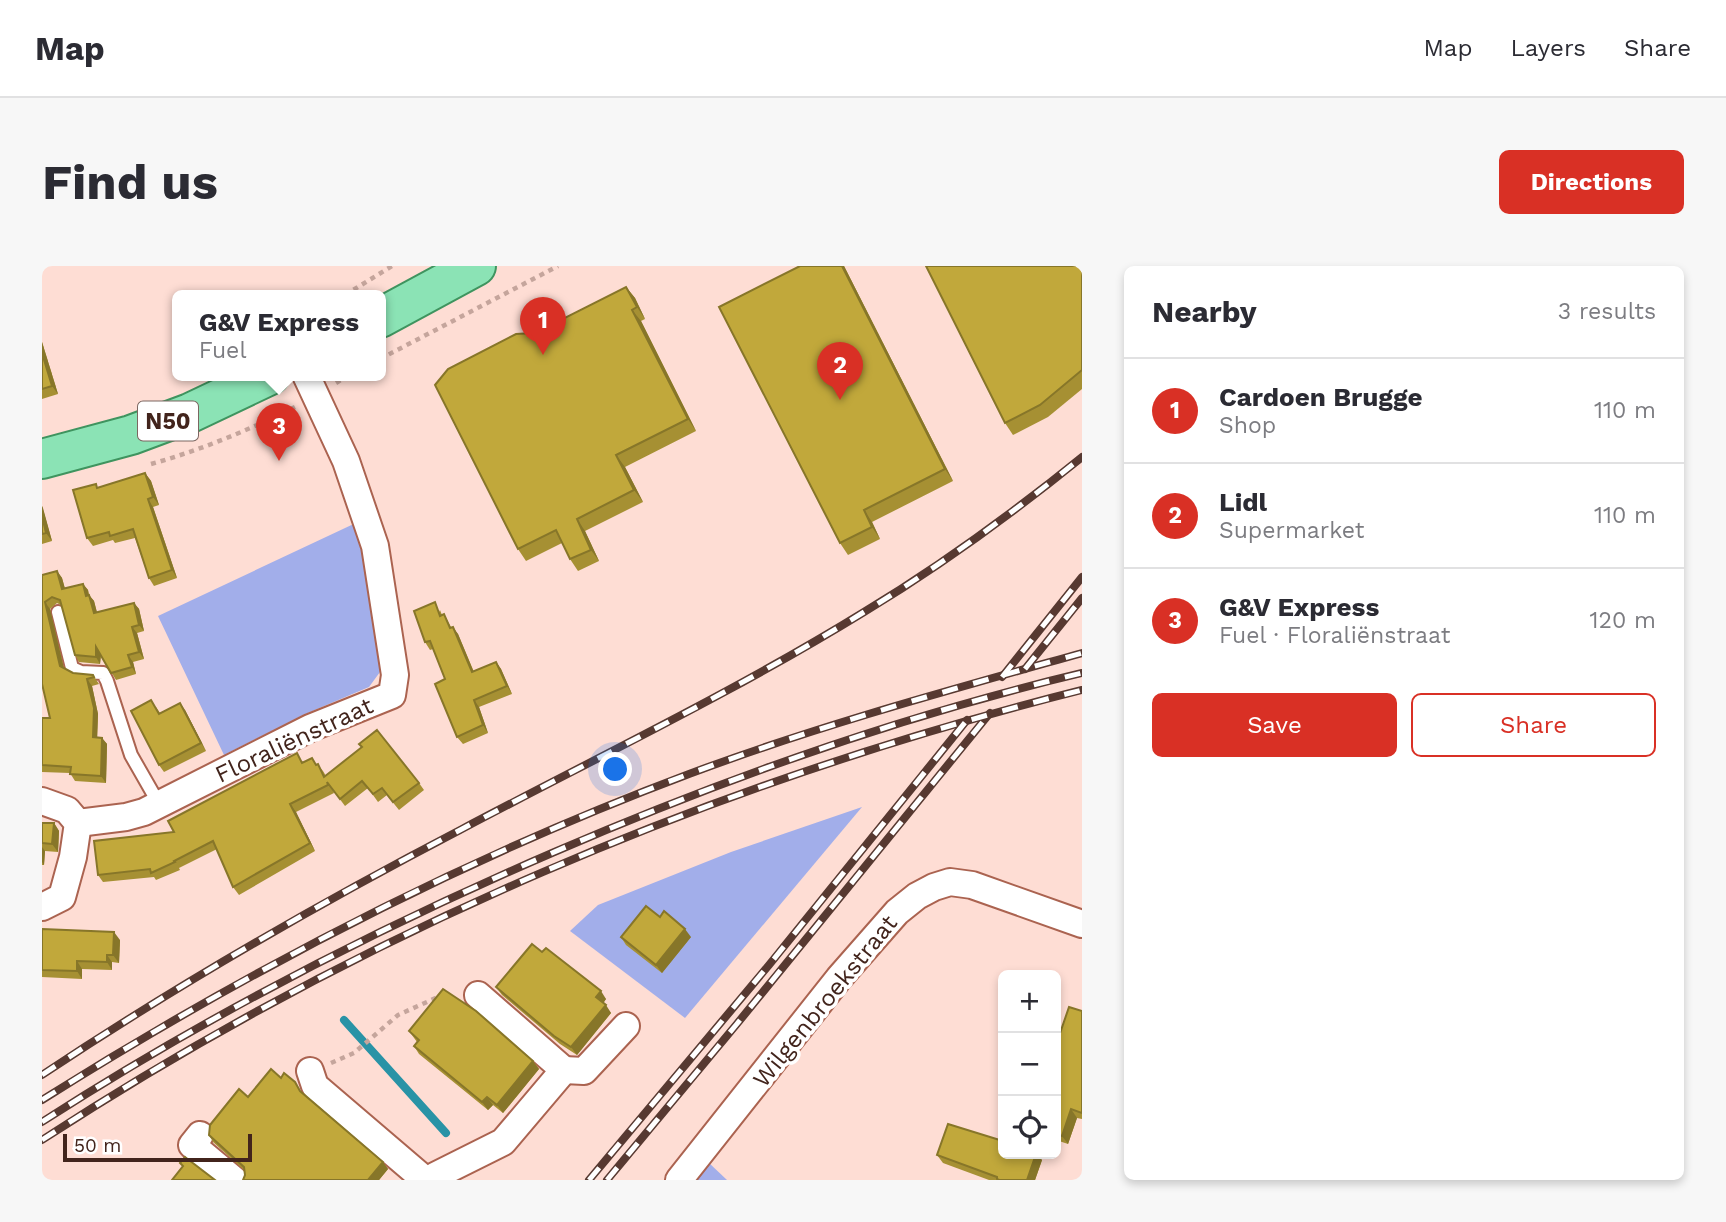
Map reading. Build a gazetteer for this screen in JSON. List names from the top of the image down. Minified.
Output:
{"streets":{"main road":["N50"],"street":["Floraliënstraat","Wilgenbroekstraat"]},"scale_bar":"50 m","page":{"header":"Map","nav":["Map","Layers","Share"],"buttons":["Directions",["Save","Share"]],"title":"Find us","heading":["Nearby","3 results"],"popup":["G&V Express","Fuel"],"pins":["1","2","3"],"list":[{"mark":"1","name":"Cardoen Brugge","note":"Shop","value":"110 m"},{"mark":"2","name":"Lidl","note":"Supermarket","value":"110 m"},{"mark":"3","name":"G&V Express","note":"Fuel · Floraliënstraat","value":"120 m"}],"map_buttons":["+","−"],"scale":"50 m"}}
